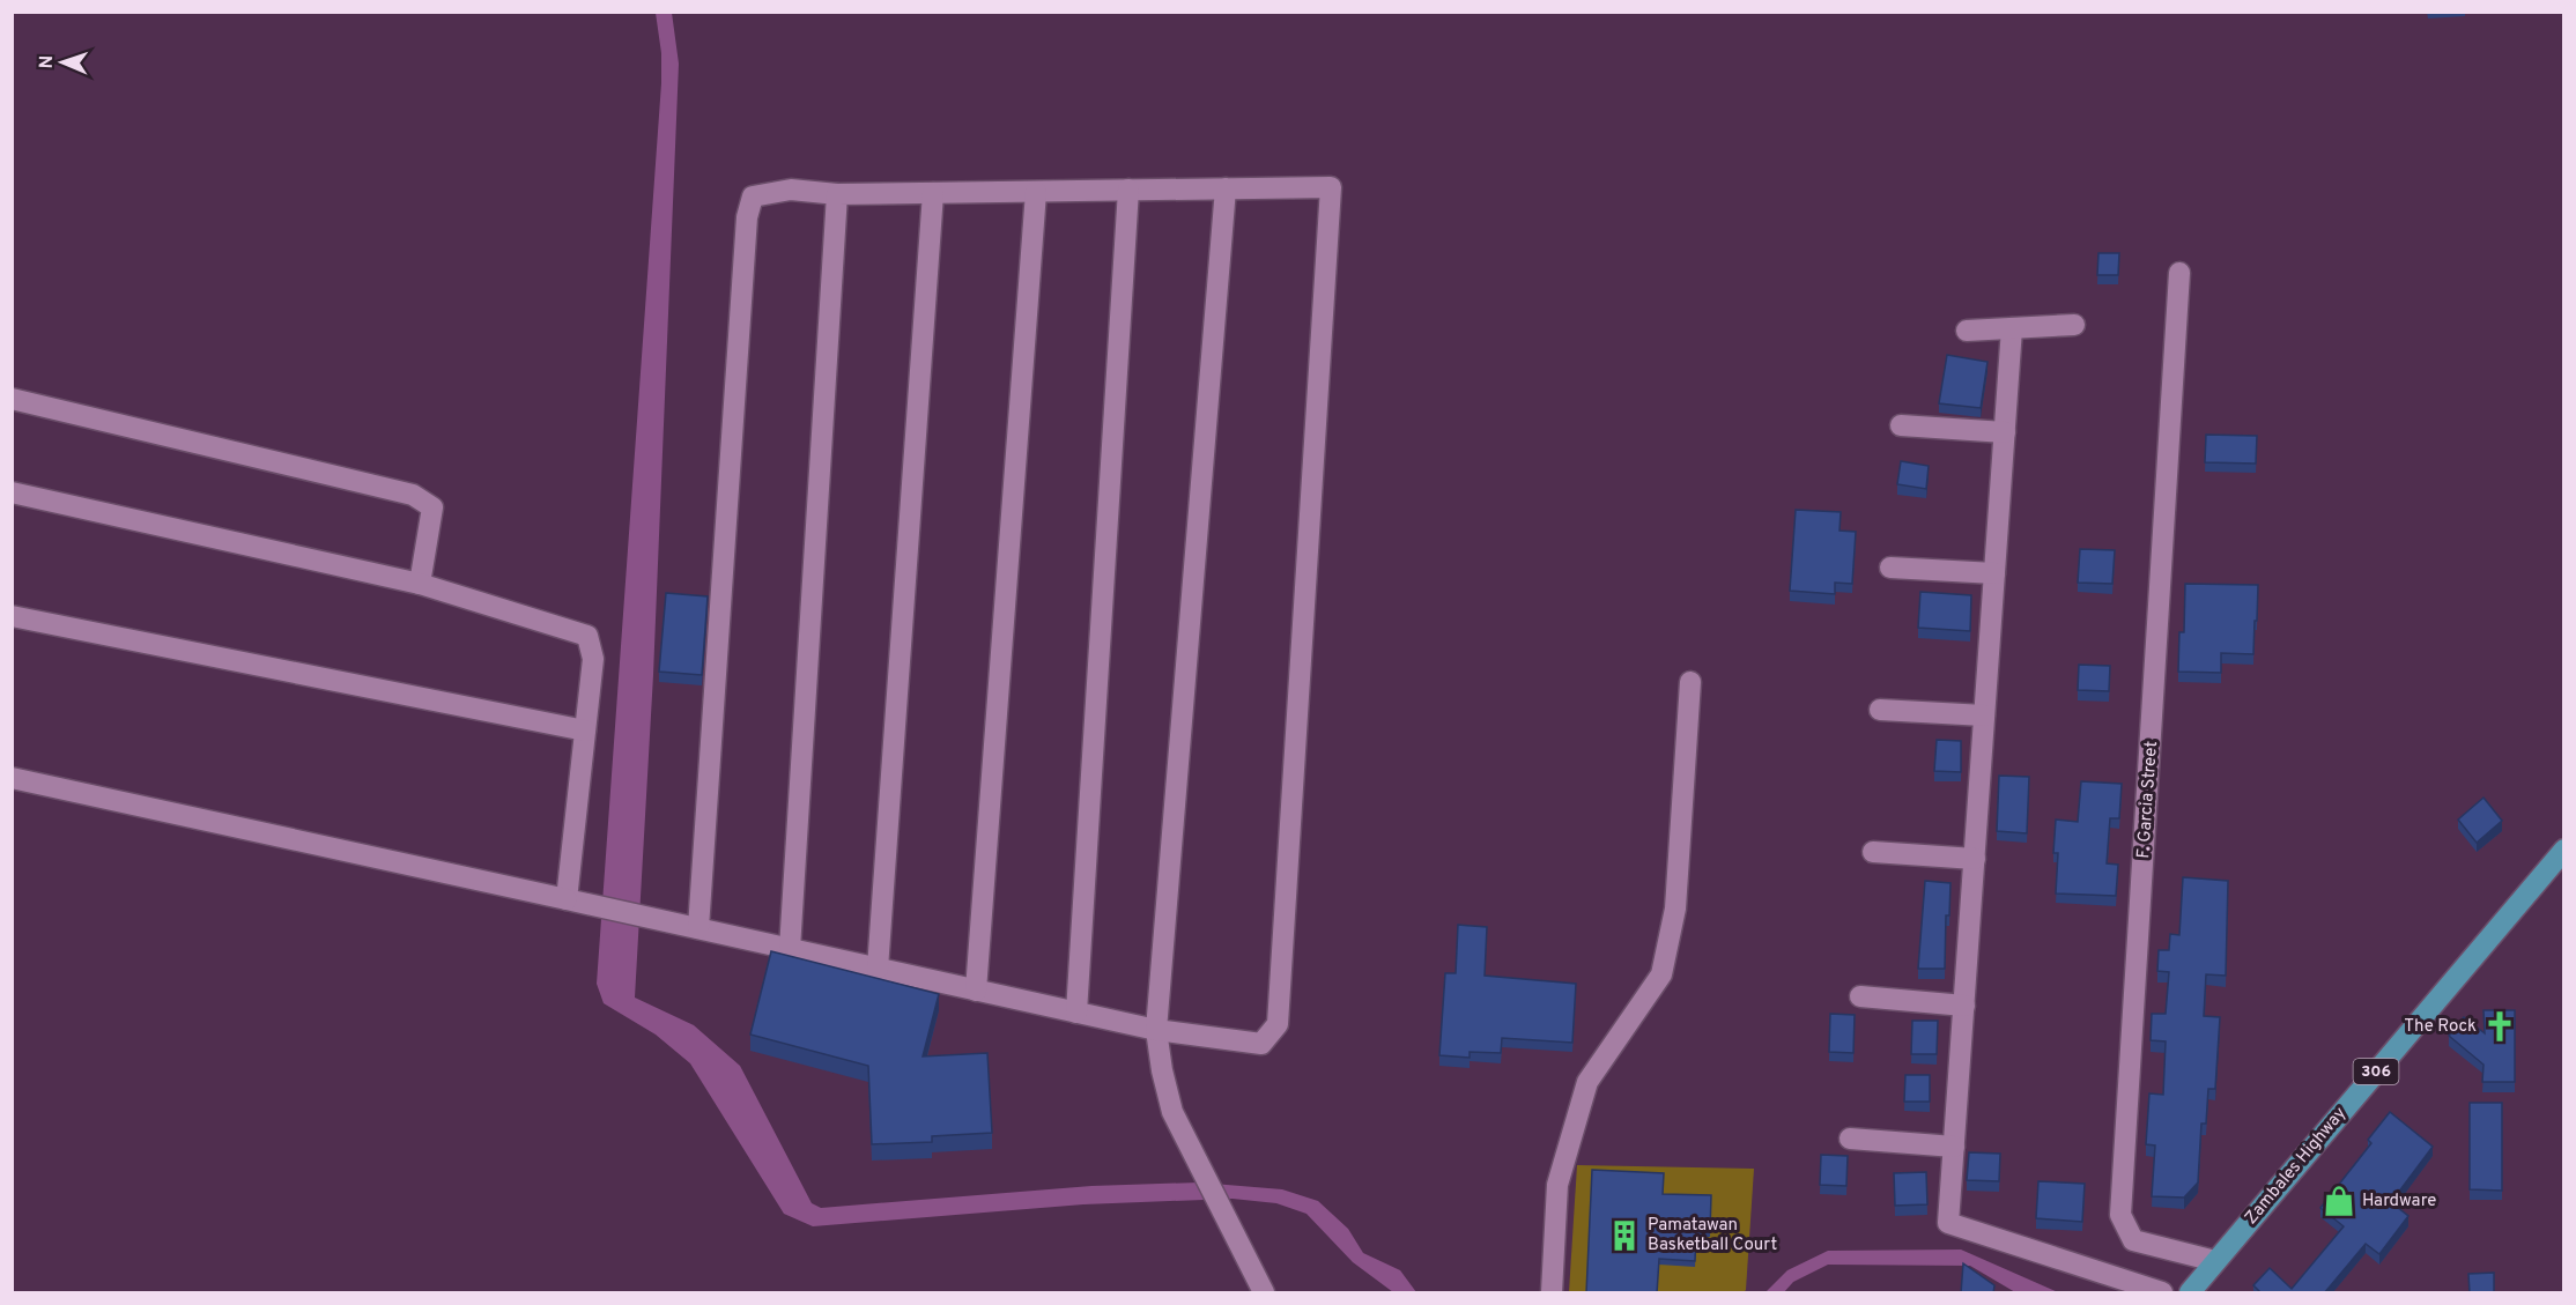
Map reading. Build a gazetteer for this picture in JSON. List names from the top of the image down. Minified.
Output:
{"streets":{"main road":["306","Zambales Highway"],"street":["F. Garcia Street"]},"crossings":[["F. Garcia Street","Zambales Highway"]],"places":{"church":["The Rock"],"shop":["Hardware"],"building":["Pamatawan Basketball Court"]},"north":"left"}
